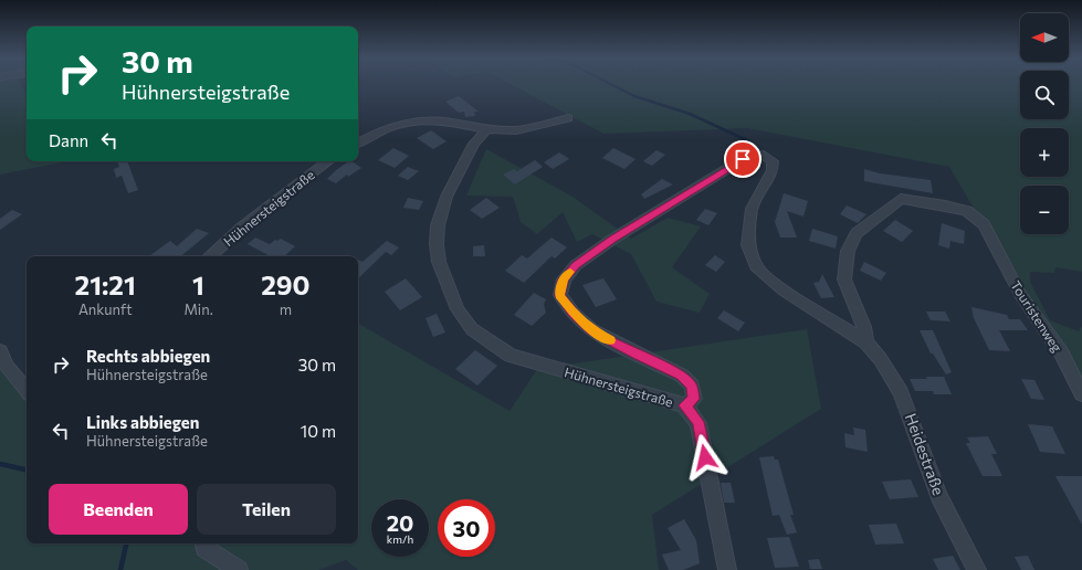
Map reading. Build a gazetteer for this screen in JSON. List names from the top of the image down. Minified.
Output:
{"streets":{"street":["Hühnersteigstraße","Touristenweg","Heidestraße"]},"crossings":[["Hühnersteigstraße","Touristenweg"],["Hühnersteigstraße","Heidestraße"],["Touristenweg","Heidestraße"]],"north":"left","page":{"map_buttons":["+","−"],"turn":["30 m","Hühnersteigstraße"],"then":"Dann","eta":["21:21","Ankunft","1","Min.","290","m"],"list":[{"name":"Rechts abbiegen","note":"Hühnersteigstraße","value":"30 m"},{"name":"Links abbiegen","note":"Hühnersteigstraße","value":"10 m"}],"buttons":["Beenden","Teilen"],"speed":"20 km/h","limit":"30"}}
